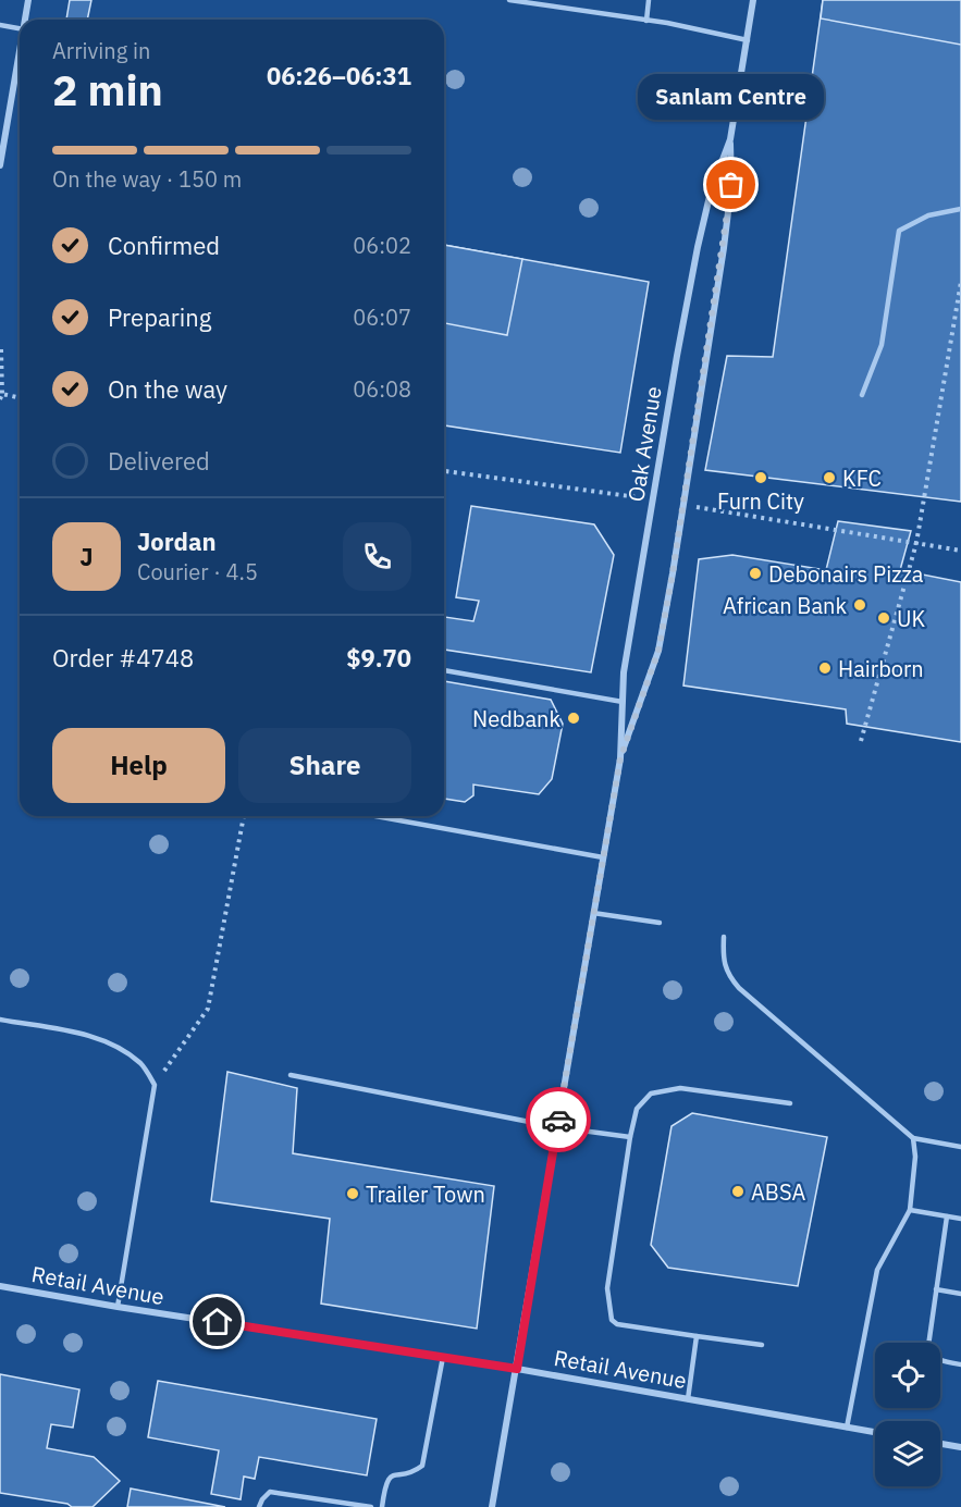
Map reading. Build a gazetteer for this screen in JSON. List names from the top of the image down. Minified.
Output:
{"streets":{"street":["Oak Avenue","Retail Avenue"]},"crossings":[["Oak Avenue","Retail Avenue"]],"places":["Sanlam Centre","Furn City","KFC","Debonairs Pizza","African Bank","UK","Hairborn","Nedbank","ABSA","Trailer Town"],"page":{"heading":["2 min","Arriving in","06:26–06:31"],"panel":["Jordan","Courier · 4.5","Order #4748","$9.70"],"bubble":"Sanlam Centre","bar":"On the way · 150 m","list":[["Confirmed","06:02"],["Preparing","06:07"],["On the way","06:08"],"Delivered"],"round":"J","buttons":["Help","Share"]}}
